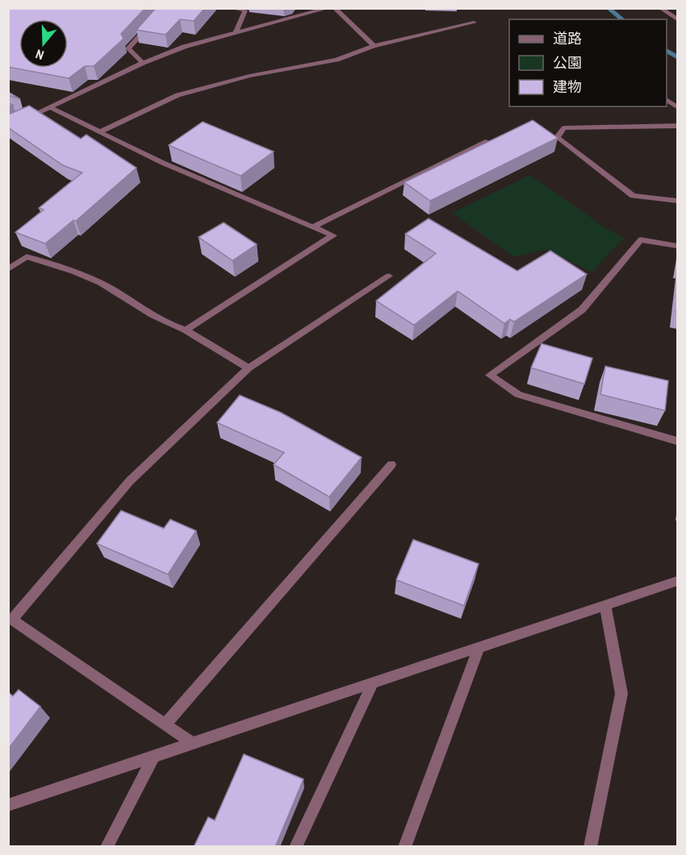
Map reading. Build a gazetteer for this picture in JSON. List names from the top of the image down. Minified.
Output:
{"legend":["道路","公園","建物"],"north":"bottom"}
